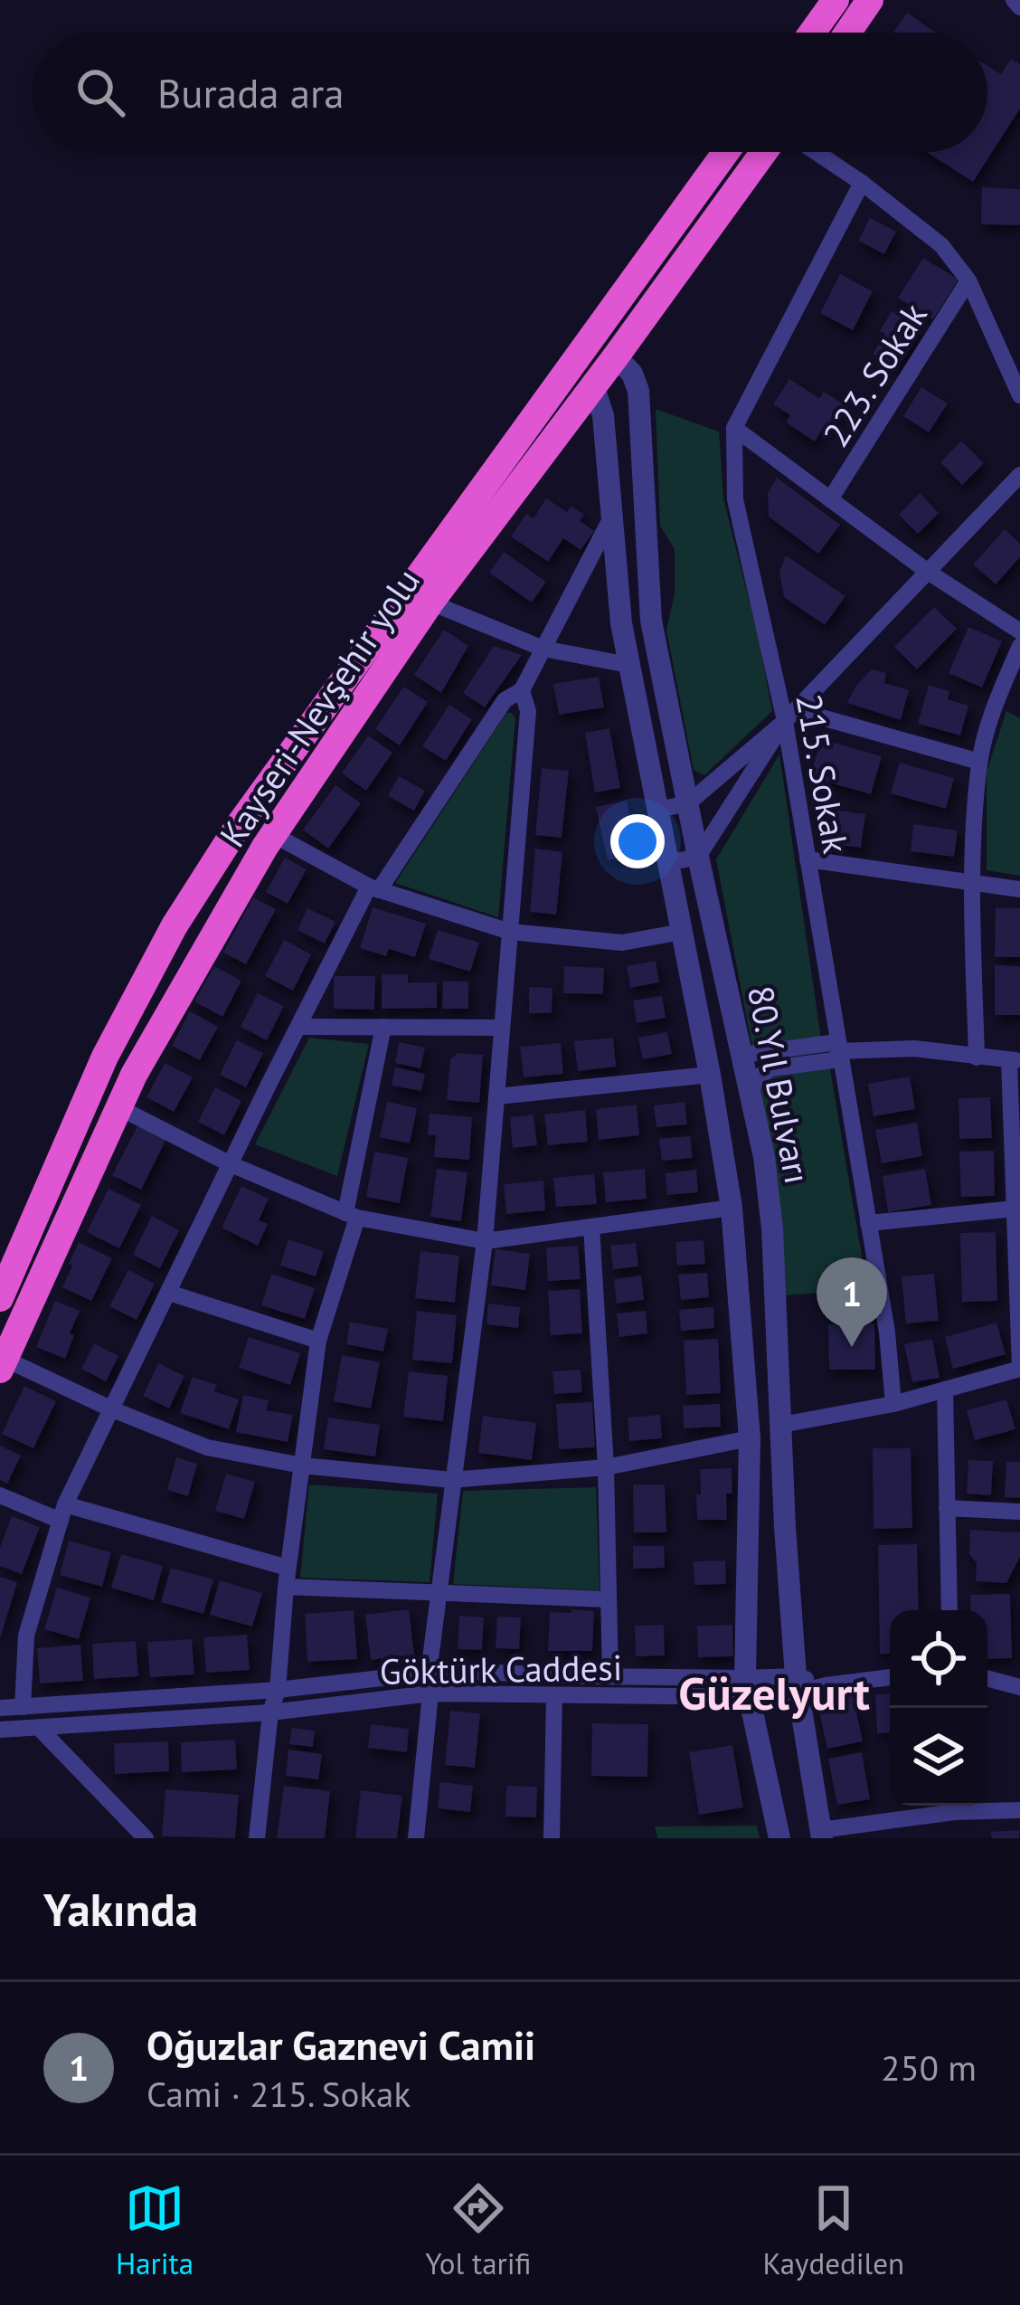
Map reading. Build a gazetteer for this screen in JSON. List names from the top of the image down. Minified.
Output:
{"streets":{"highway":["Kayseri-Nevşehir yolu"],"street":["223. Sokak","215. Sokak","80.Yıl Bulvarı","Göktürk Caddesi"]},"crossings":[["Kayseri-Nevşehir yolu","80.Yıl Bulvarı"],["80.Yıl Bulvarı","Göktürk Caddesi"]],"districts":["Güzelyurt"],"page":{"search":"Burada ara","pins":"1","heading":"Yakında","list":[{"mark":"1","name":"Oğuzlar Gaznevi Camii","note":"Cami · 215. Sokak","value":"250 m"}],"nav":["Harita","Yol tarifi","Kaydedilen"]}}
